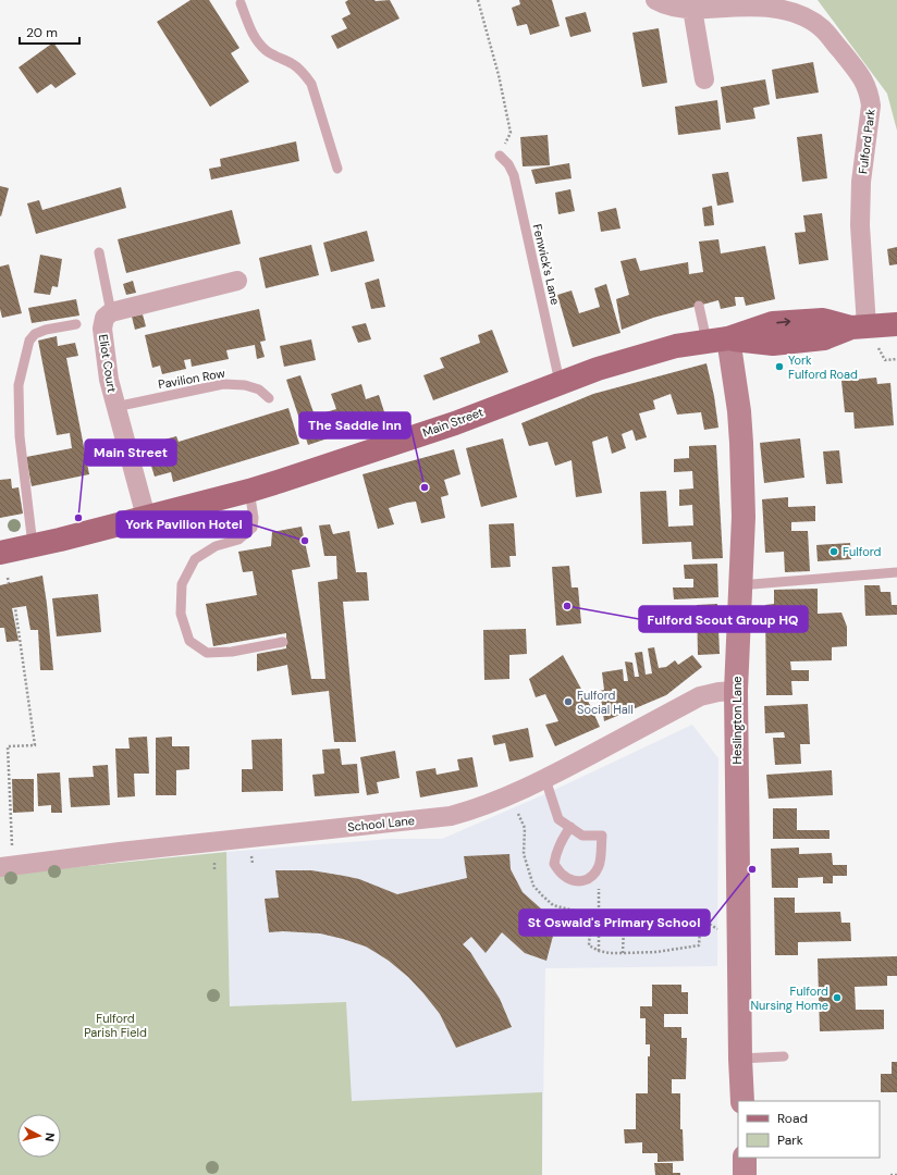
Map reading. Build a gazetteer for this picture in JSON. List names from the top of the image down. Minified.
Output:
{"streets":{"main road":["Main Street"],"street":["Fulford Park","Eliot Court","Heslington Lane","School Lane"],"lane":["Fenwick's Lane","Pavilion Row"]},"crossings":[["Fulford Park","Main Street"],["Fenwick's Lane","Main Street"],["Eliot Court","Pavilion Row"],["Eliot Court","Main Street"],["Main Street","Heslington Lane"],["Heslington Lane","School Lane"]],"parks":["Fulford Parish Field"],"places":["York Fulford Road","The Saddle Inn","Main Street","York Pavilion Hotel","Fulford","Fulford Scout Group HQ","Fulford Social Hall","St Oswald's Primary School","Fulford Nursing Home"],"legend":["Road","Park"],"scale_bar":"20 m","north":"right"}
